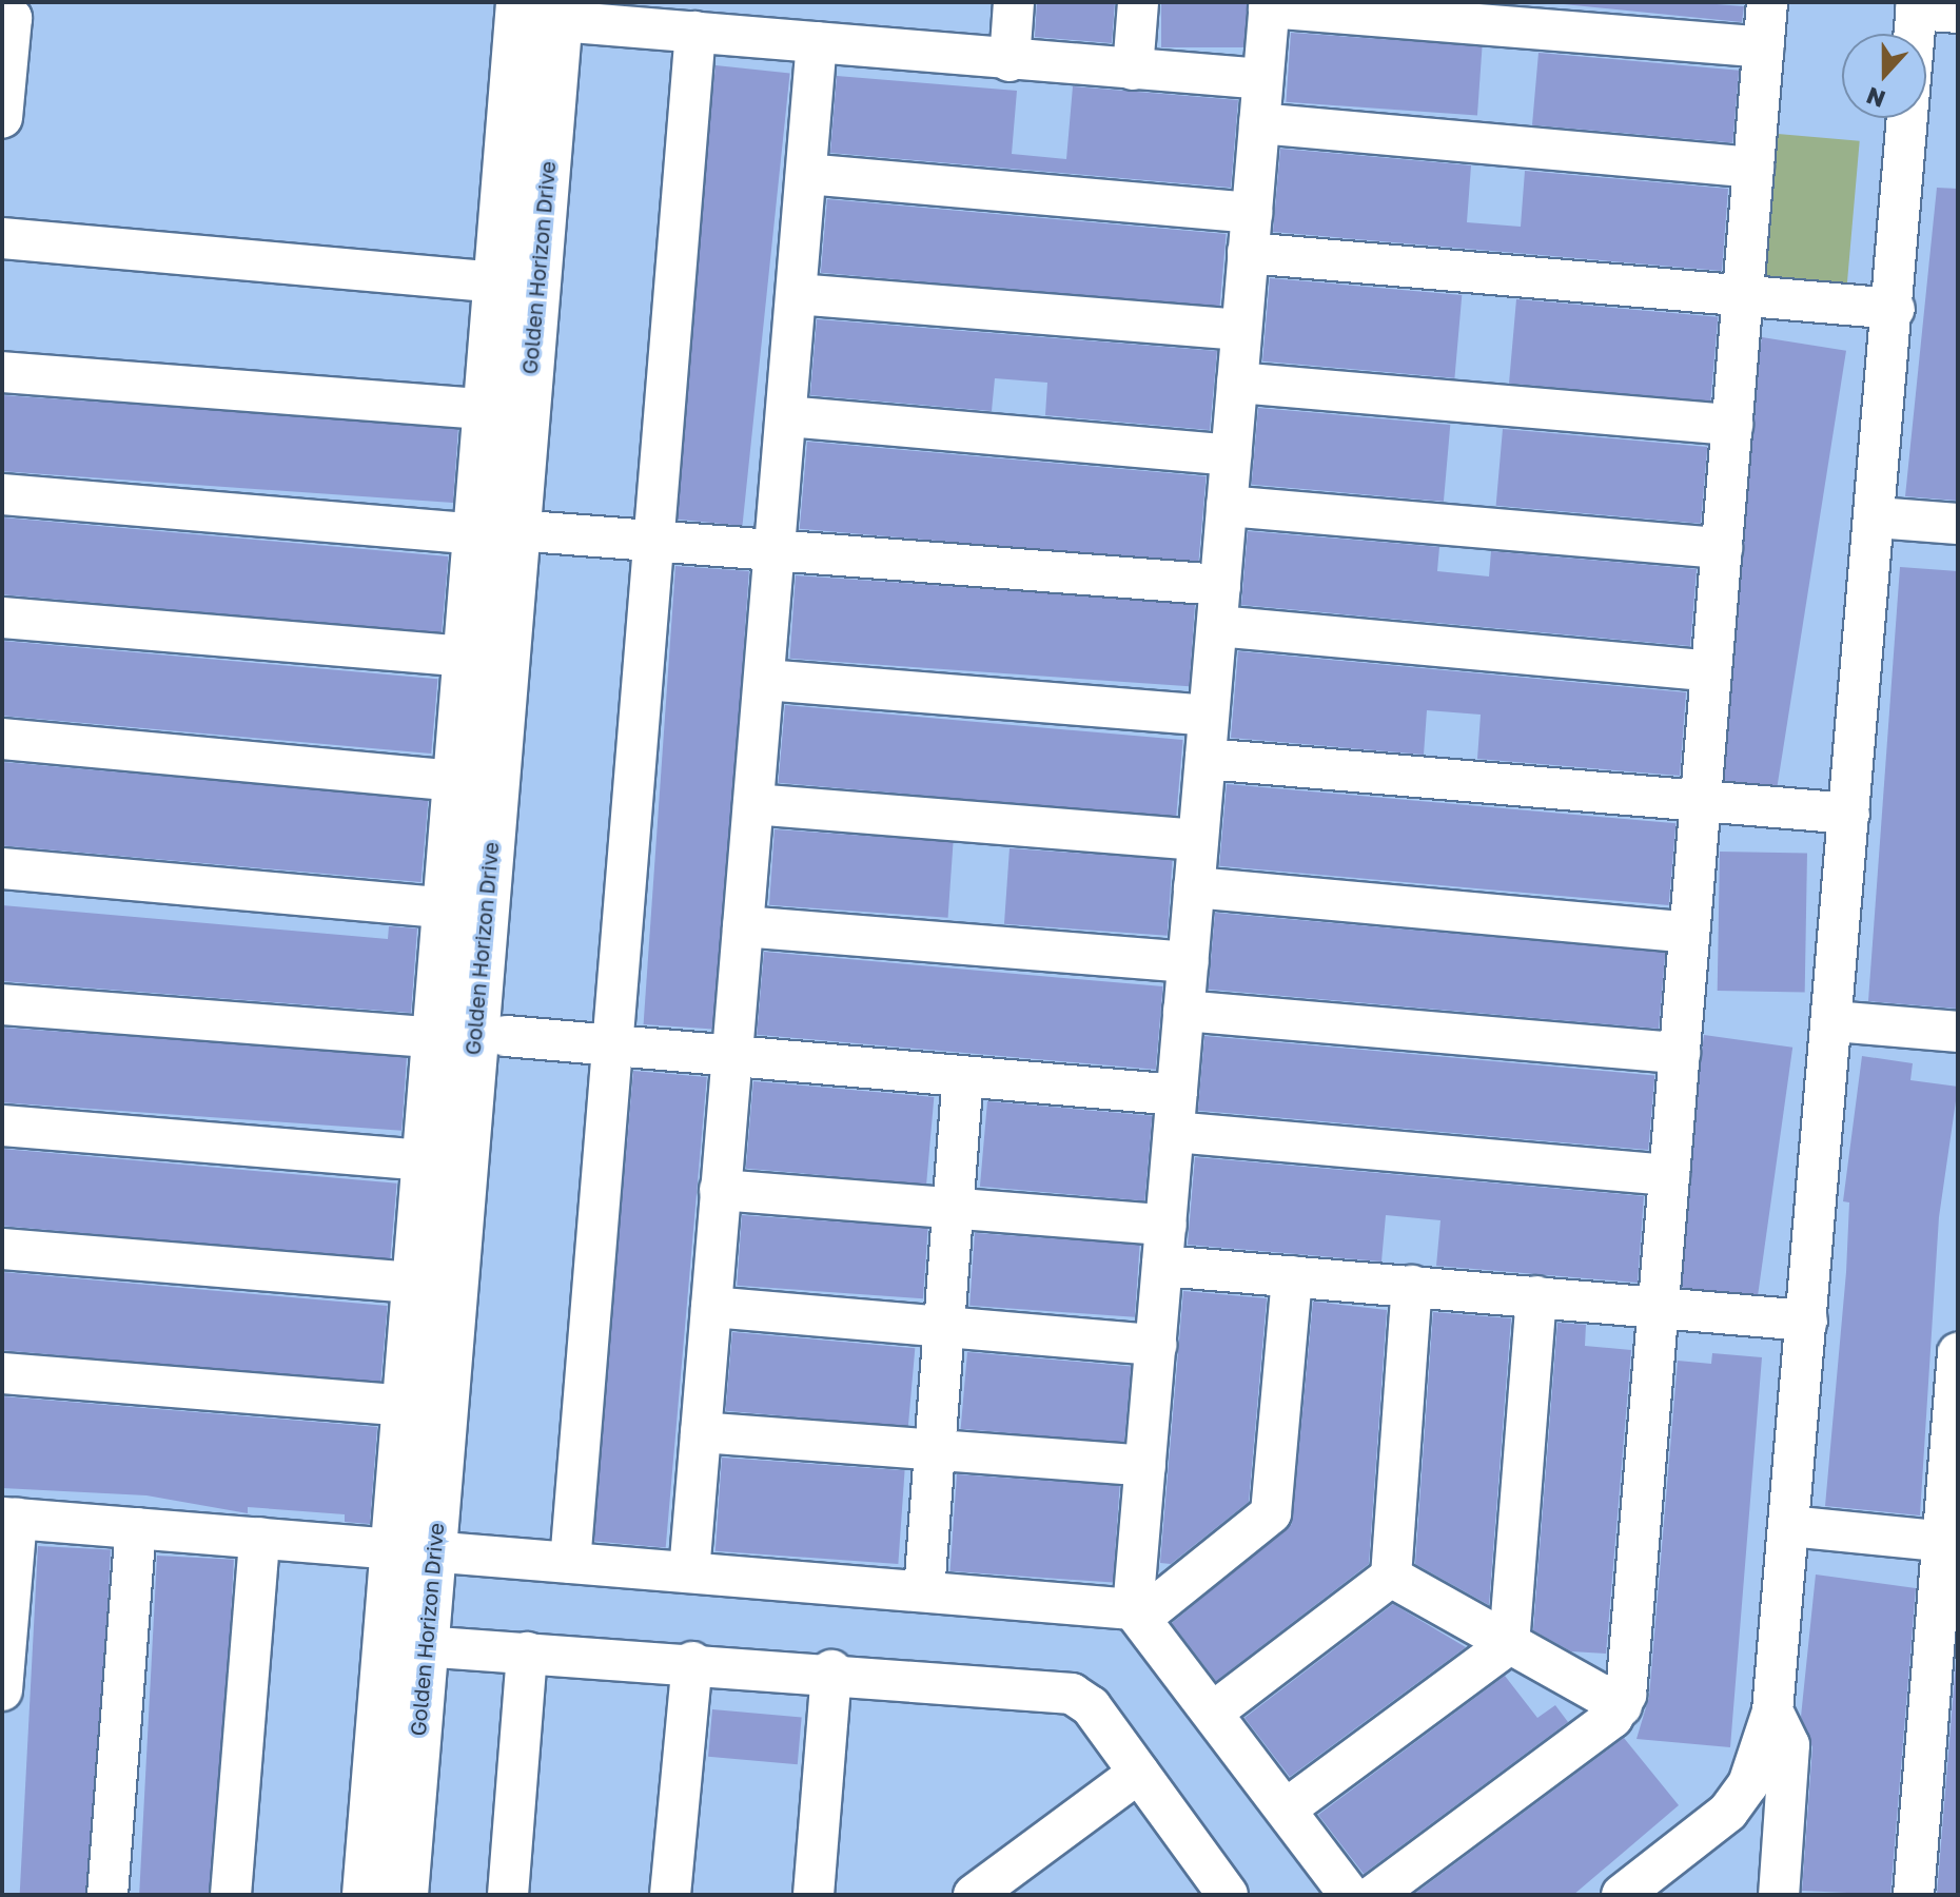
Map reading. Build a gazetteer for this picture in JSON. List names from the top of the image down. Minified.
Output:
{"streets":{"street":["Golden Horizon Drive"]},"north":"bottom"}
